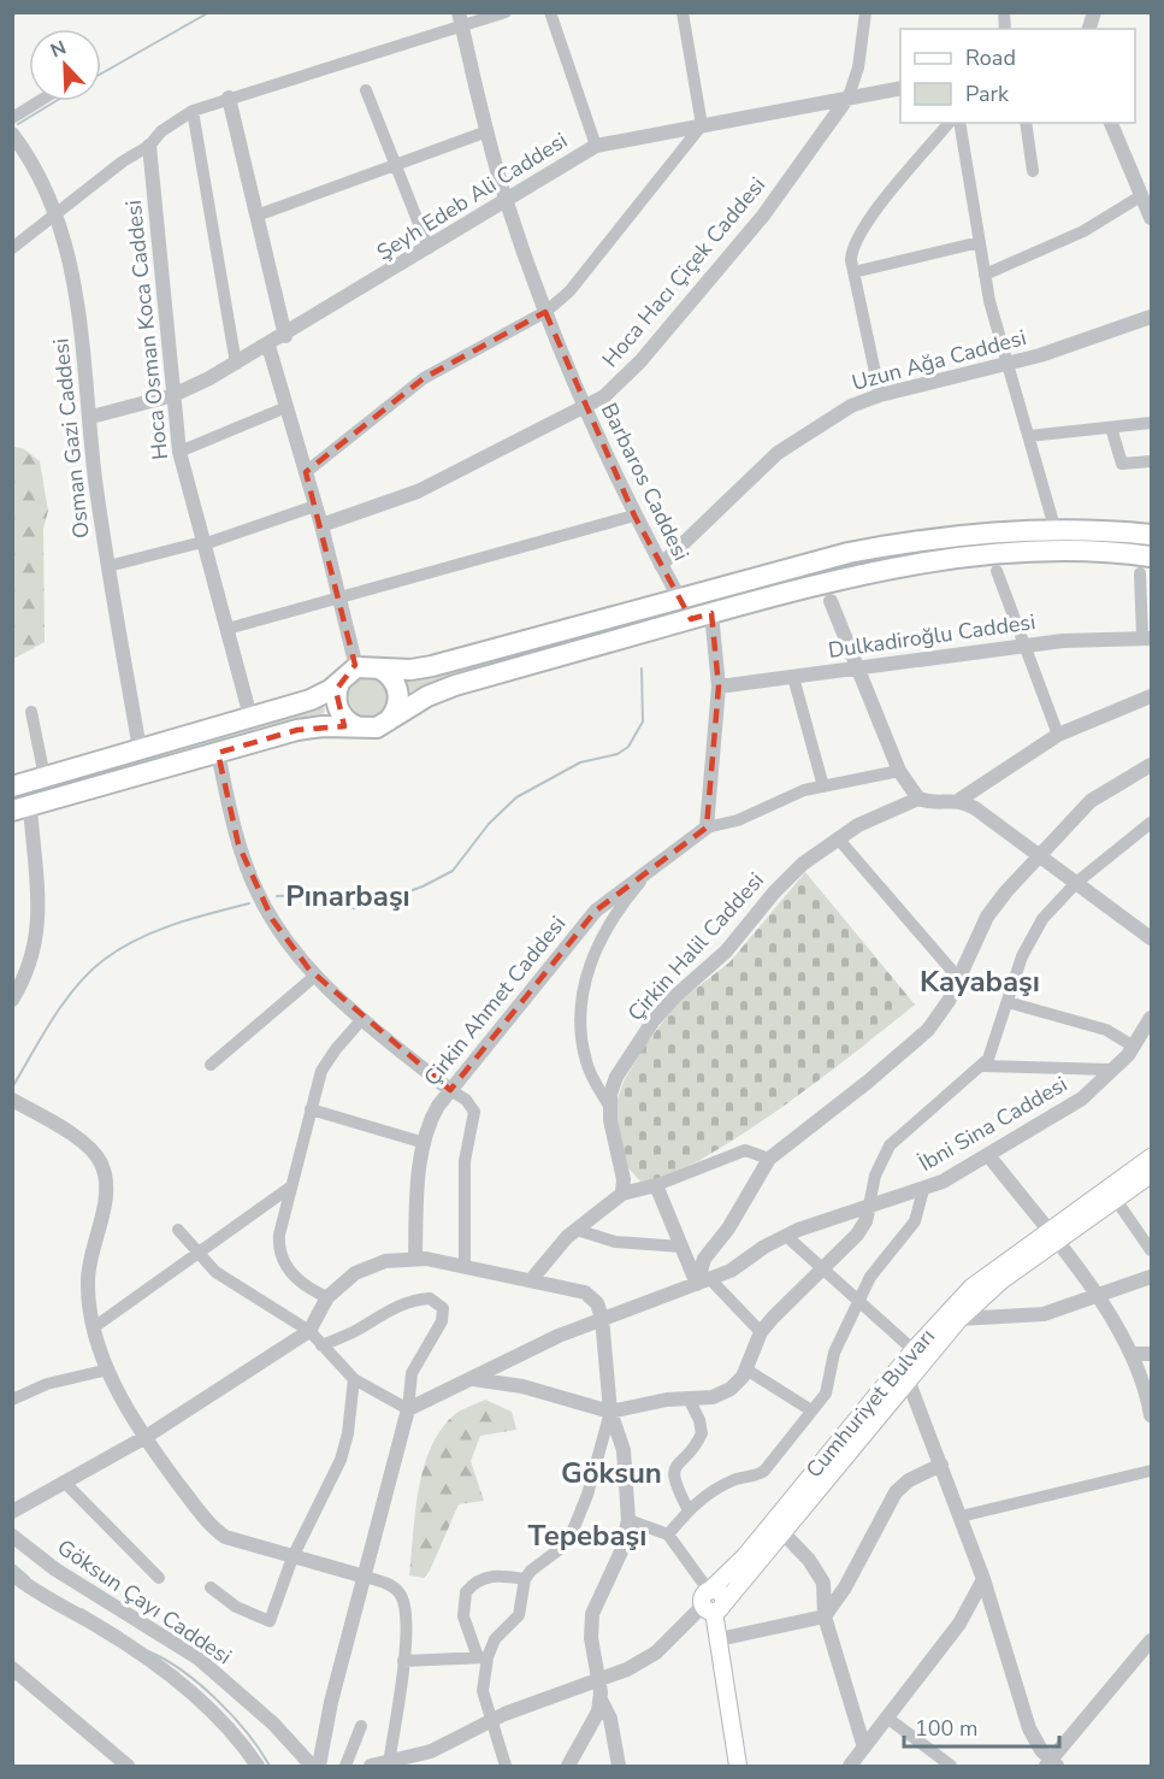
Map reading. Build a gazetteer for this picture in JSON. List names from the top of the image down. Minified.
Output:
{"streets":{"main road":["Cumhuriyet Bulvarı"],"street":["Şeyh Edeb Ali Caddesi","Hoca Hacı Çiçek Caddesi","Hoca Osman Koca Caddesi","Uzun Ağa Caddesi","Osman Gazi Caddesi","Barbaros Caddesi","Dulkadiroğlu Caddesi","Çirkin Halil Caddesi","Çirkin Ahmet Caddesi","İbni Sina Caddesi","Göksun Çayı Caddesi"]},"crossings":[["Şeyh Edeb Ali Caddesi","Hoca Hacı Çiçek Caddesi"],["Şeyh Edeb Ali Caddesi","Hoca Osman Koca Caddesi"],["Şeyh Edeb Ali Caddesi","Osman Gazi Caddesi"],["Şeyh Edeb Ali Caddesi","Barbaros Caddesi"],["Hoca Hacı Çiçek Caddesi","Barbaros Caddesi"],["Uzun Ağa Caddesi","Barbaros Caddesi"]],"districts":["Pınarbaşı","Kayabaşı","Göksun","Tepebaşı"],"legend":["Road","Park"],"scale_bar":"100 m","north":"top left"}
